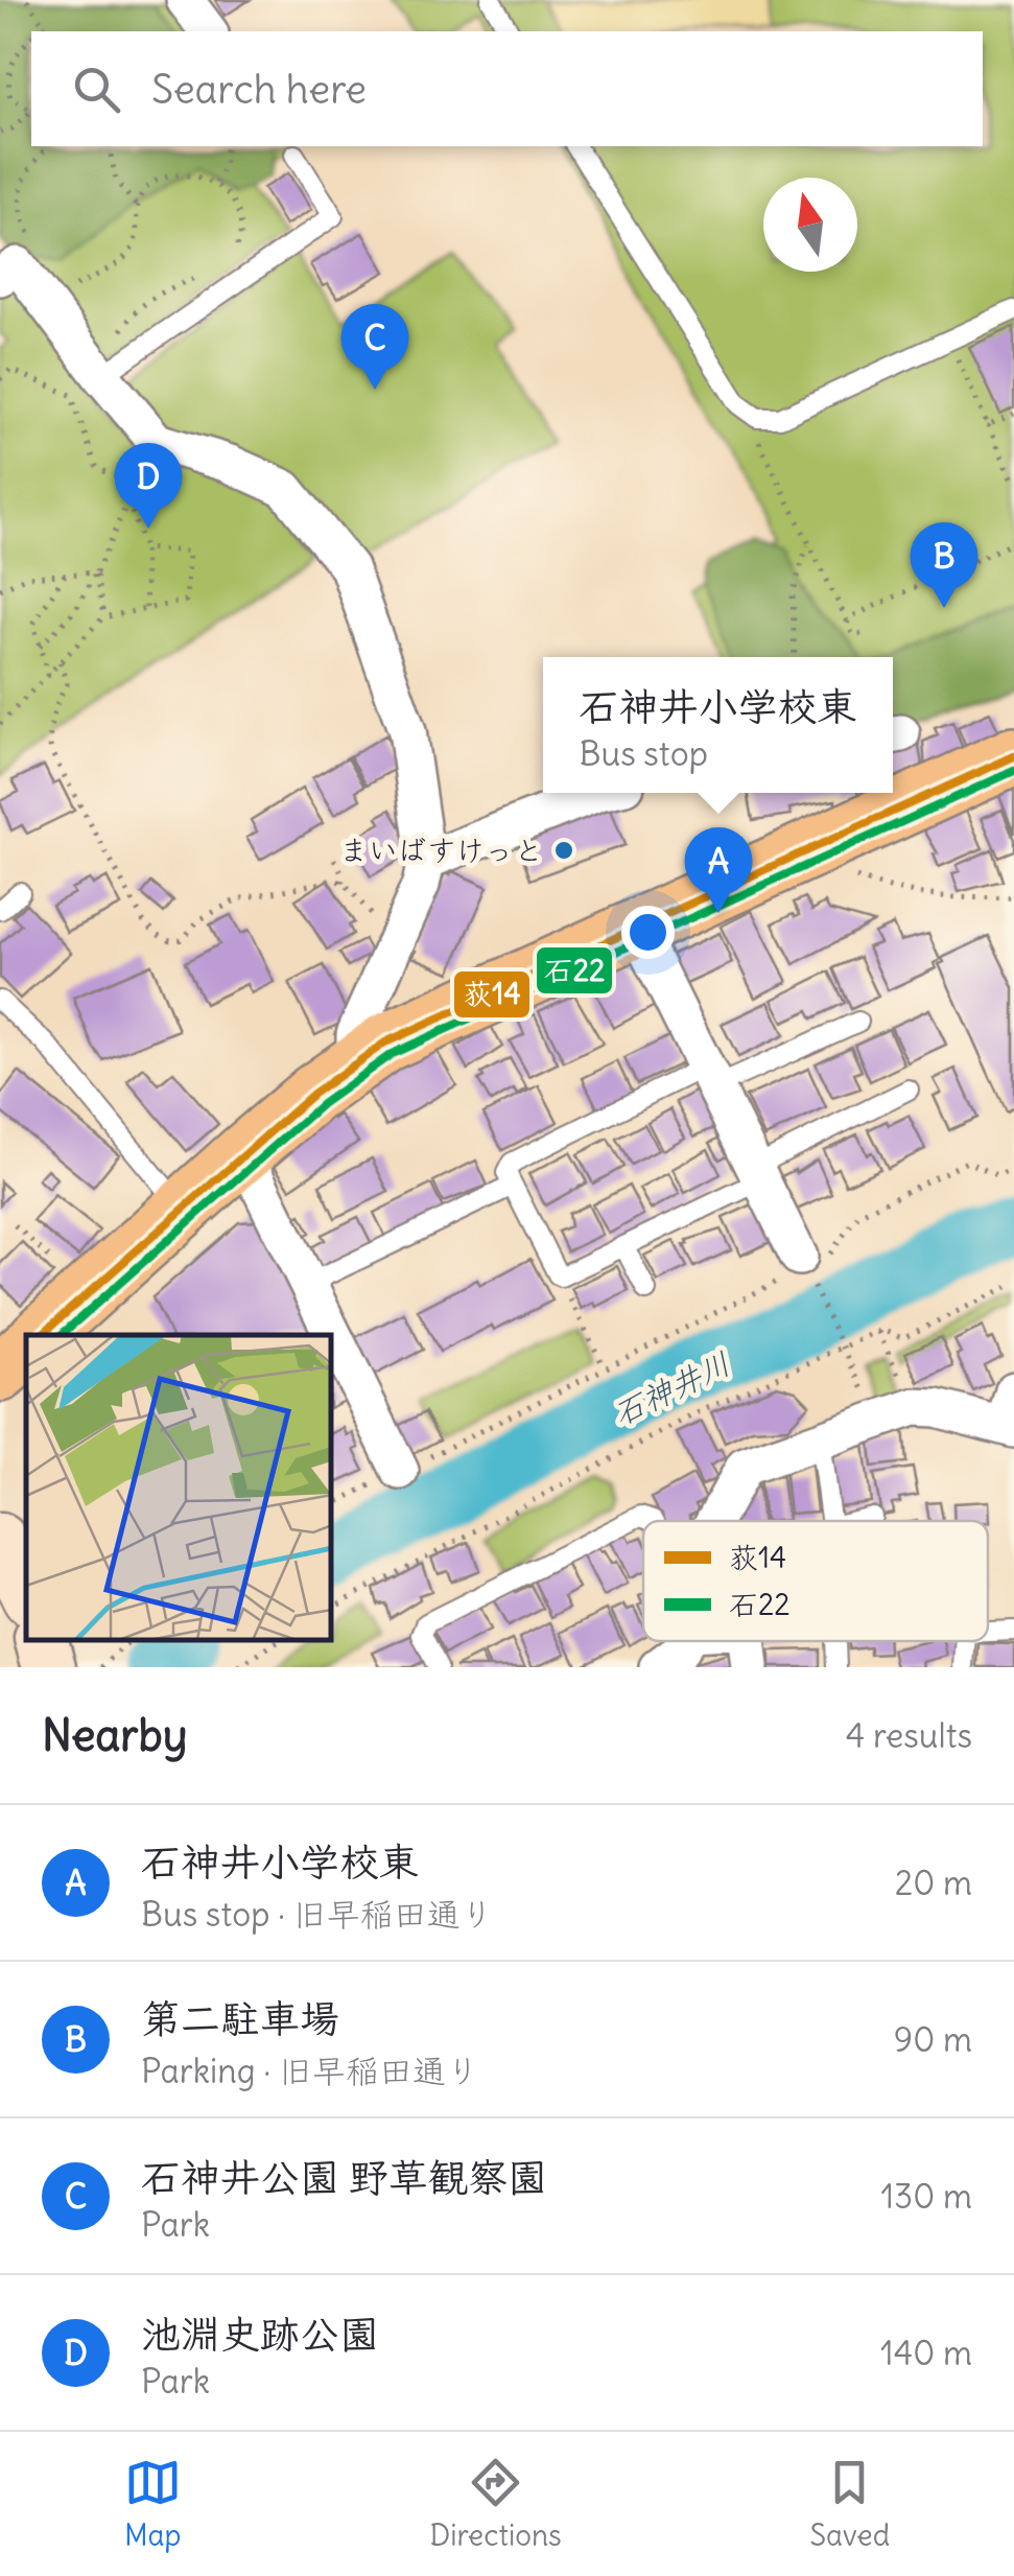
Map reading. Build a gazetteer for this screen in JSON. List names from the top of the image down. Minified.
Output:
{"water":["石神井川"],"places":["まいばすけっと"],"lines":["transit line 荻14","transit line 石22"],"legend":["荻14","石22"],"north":"top","page":{"search":"Search here","pins":["C","D","B","A"],"popup":["石神井小学校東","Bus stop"],"heading":["Nearby","4 results"],"list":[{"mark":"A","name":"石神井小学校東","note":"Bus stop · 旧早稲田通り","value":"20 m"},{"mark":"B","name":"第二駐車場","note":"Parking · 旧早稲田通り","value":"90 m"},{"mark":"C","name":"石神井公園 野草観察園","note":"Park","value":"130 m"},{"mark":"D","name":"池淵史跡公園","note":"Park","value":"140 m"}],"nav":["Map","Directions","Saved"]}}
